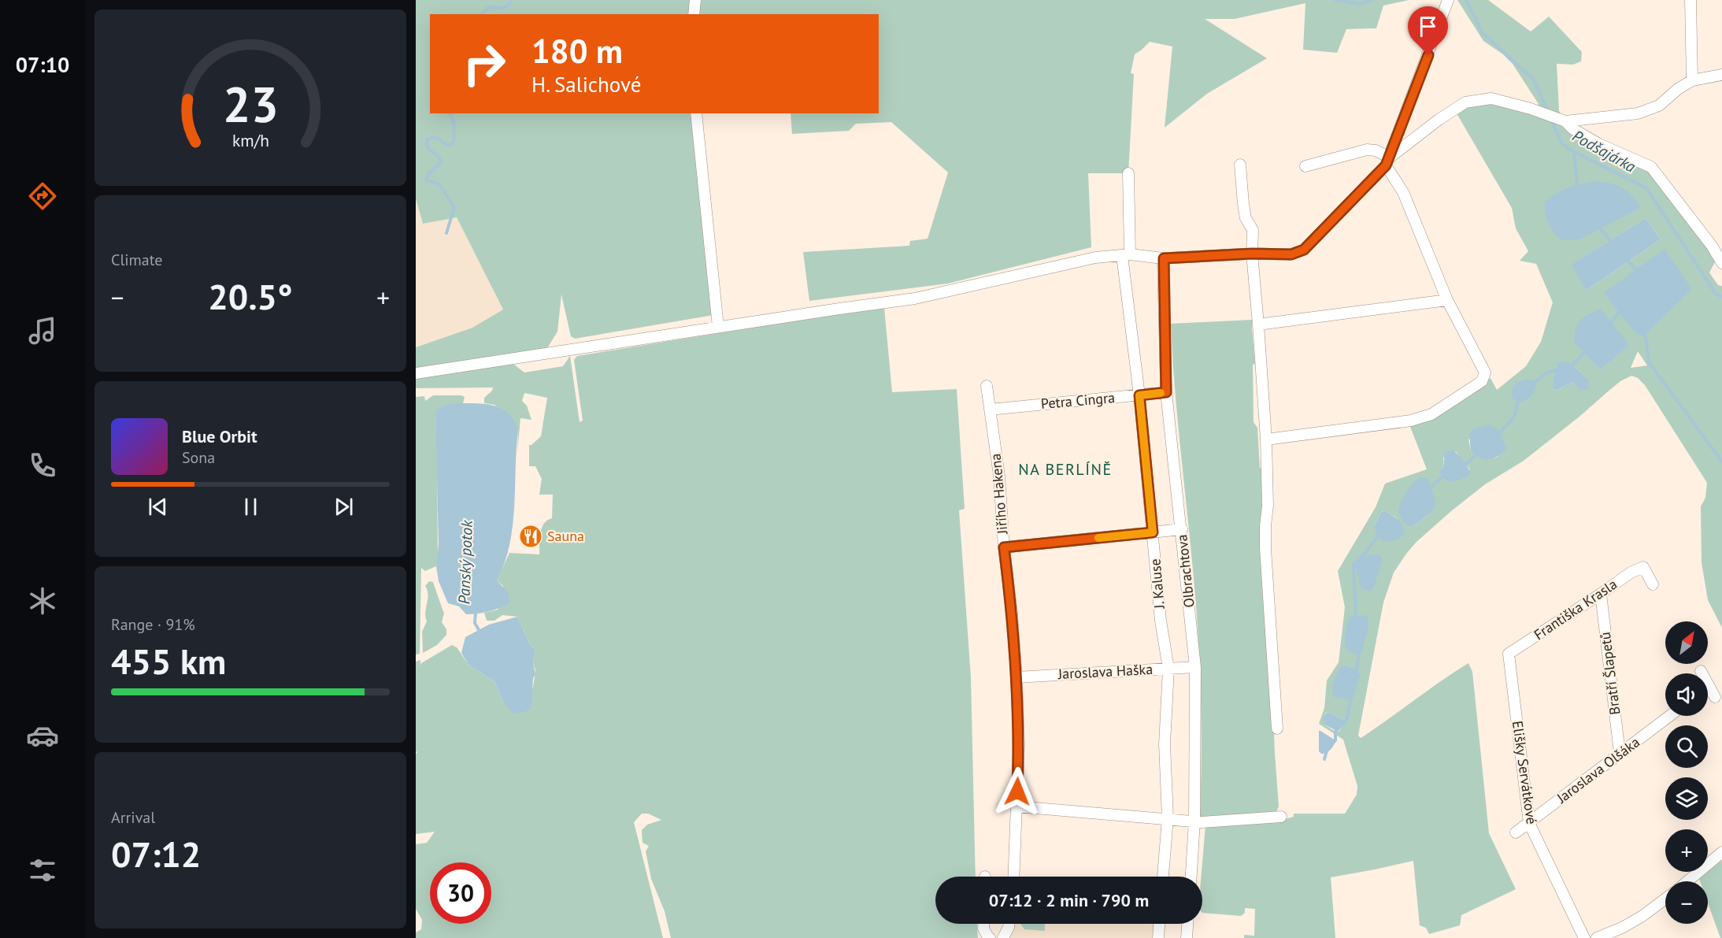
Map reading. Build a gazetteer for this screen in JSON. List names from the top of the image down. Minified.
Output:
{"streets":{"street":["Petra Cingra","Jiřího Hakena","Olbrachtova","J. Kaluse","Františka Krasla","Jaroslava Haška","Bratří Šlapetů","Jaroslava Olšáka","Elišky Servátkové"]},"crossings":[["Petra Cingra","Jiřího Hakena"],["Petra Cingra","Olbrachtova"],["Petra Cingra","J. Kaluse"],["Jiřího Hakena","Jaroslava Haška"],["Olbrachtova","Jaroslava Haška"],["J. Kaluse","Jaroslava Haška"],["Františka Krasla","Bratří Šlapetů"],["Františka Krasla","Elišky Servátkové"],["Bratří Šlapetů","Jaroslava Olšáka"],["Jaroslava Olšáka","Elišky Servátkové"]],"districts":["NA BERLÍNĚ"],"water":["Podšajárka","Panský potok"],"places":{"restaurant":["Sauna"]},"north":"top right","page":{"tabs":"07:10","turn":["180 m","H. Salichové"],"tile":["Climate",["Range · 91%","455 km"],["Arrival","07:12"]],"heat":["−","20.5°","+"],"song":["Blue Orbit","Sona"],"map_buttons":["+","−"],"limit":"30","trip":"07:12 · 2 min · 790 m","gauge":["23","km/h"]}}
